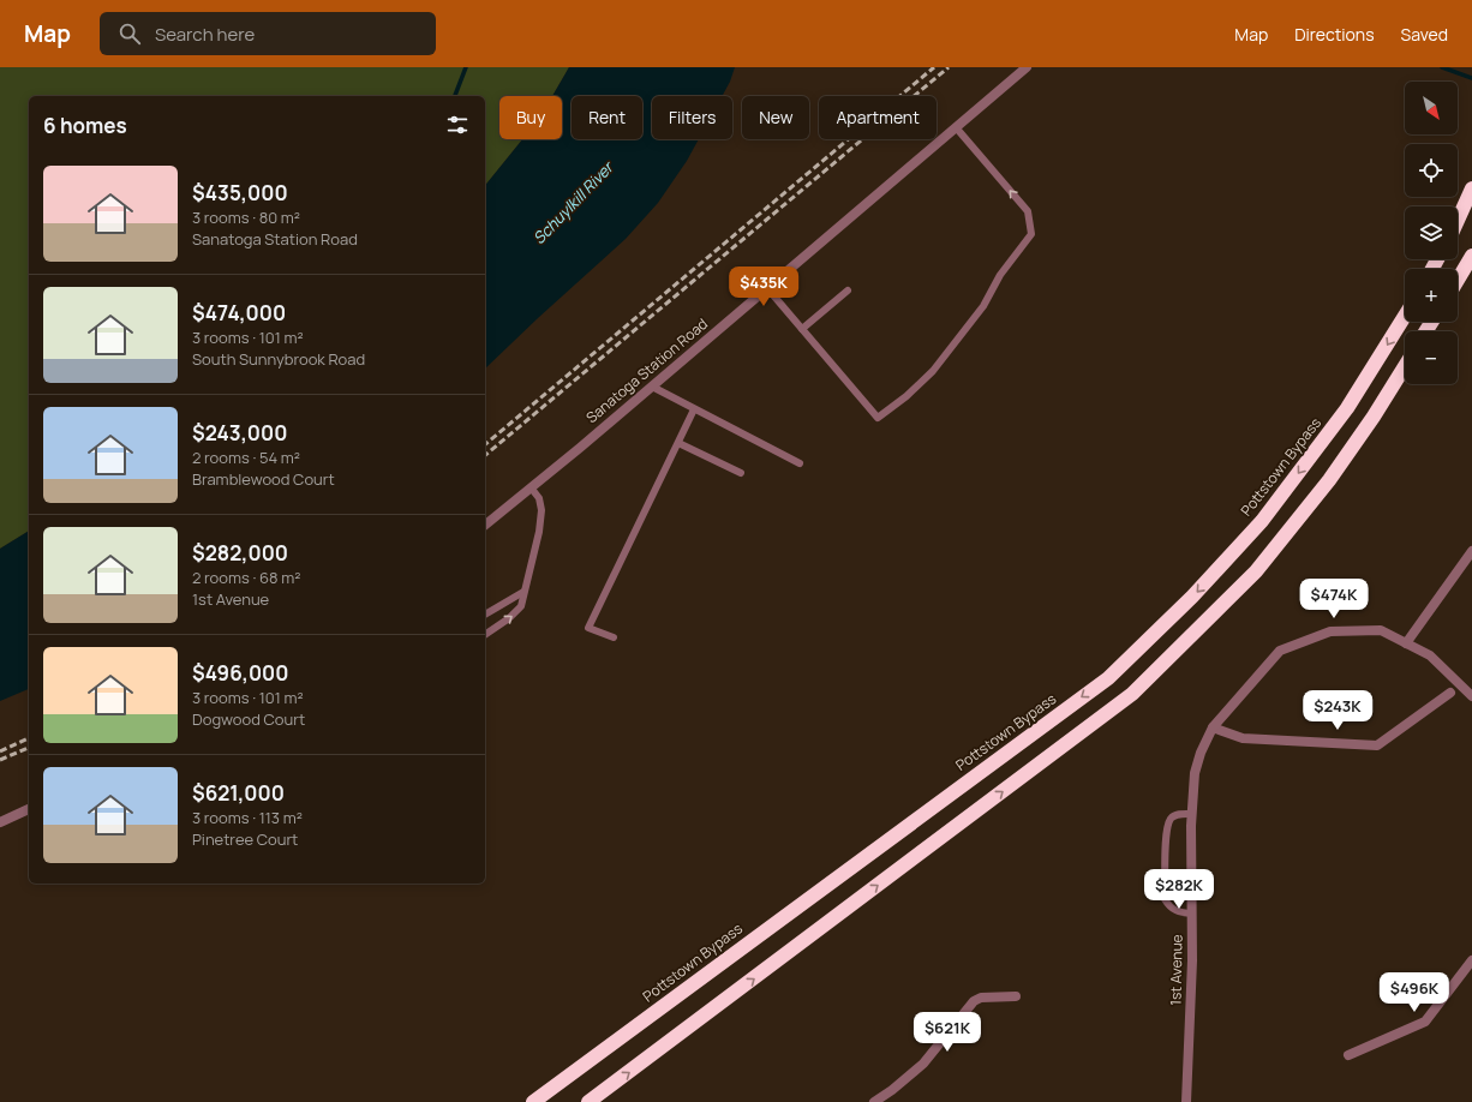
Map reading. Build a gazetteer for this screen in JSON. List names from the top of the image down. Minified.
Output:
{"streets":{"highway":["Pottstown Bypass"],"street":["Sanatoga Station Road","1st Avenue"]},"water":["Schuylkill River"],"north":"bottom right","page":{"header":"Map","search":"Search here","nav":["Map","Directions","Saved"],"map_buttons":["+","−"],"chip":["Buy","Rent","Filters","New","Apartment"],"heading":"6 homes","list":[{"name":"$435,000","note":"3 rooms · 80 m² · Sanatoga Station Road"},{"name":"$474,000","note":"3 rooms · 101 m² · South Sunnybrook Road"},{"name":"$243,000","note":"2 rooms · 54 m² · Bramblewood Court"},{"name":"$282,000","note":"2 rooms · 68 m² · 1st Avenue"},{"name":"$496,000","note":"3 rooms · 101 m² · Dogwood Court"},{"name":"$621,000","note":"3 rooms · 113 m² · Pinetree Court"}],"price":["$435K","$474K","$243K","$282K","$496K","$621K"]}}
